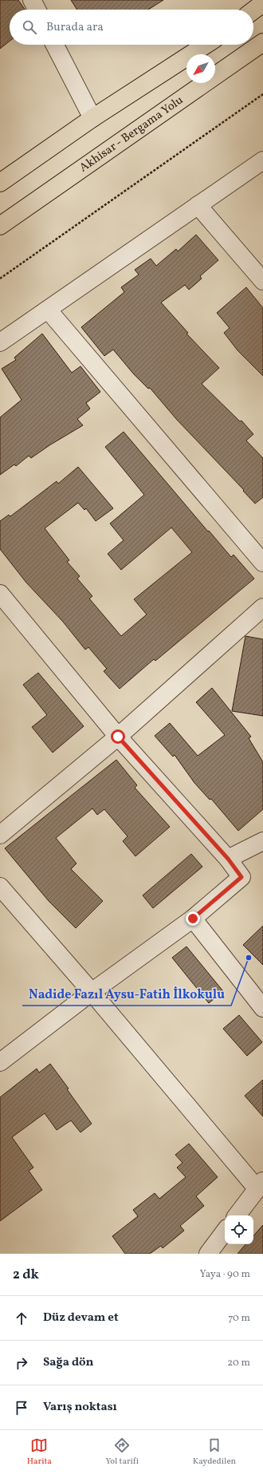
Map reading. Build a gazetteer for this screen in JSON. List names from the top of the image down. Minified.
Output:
{"streets":{"main road":["Akhisar - Bergama Yolu"]},"places":["Nadide Fazıl Aysu-Fatih İlkokulu"],"north":"bottom left","page":{"search":"Burada ara","heading":["2 dk","Yaya · 90 m"],"list":[["Düz devam et","70 m"],["Sağa dön","20 m"],"Varış noktası"],"nav":["Harita","Yol tarifi","Kaydedilen"]}}
